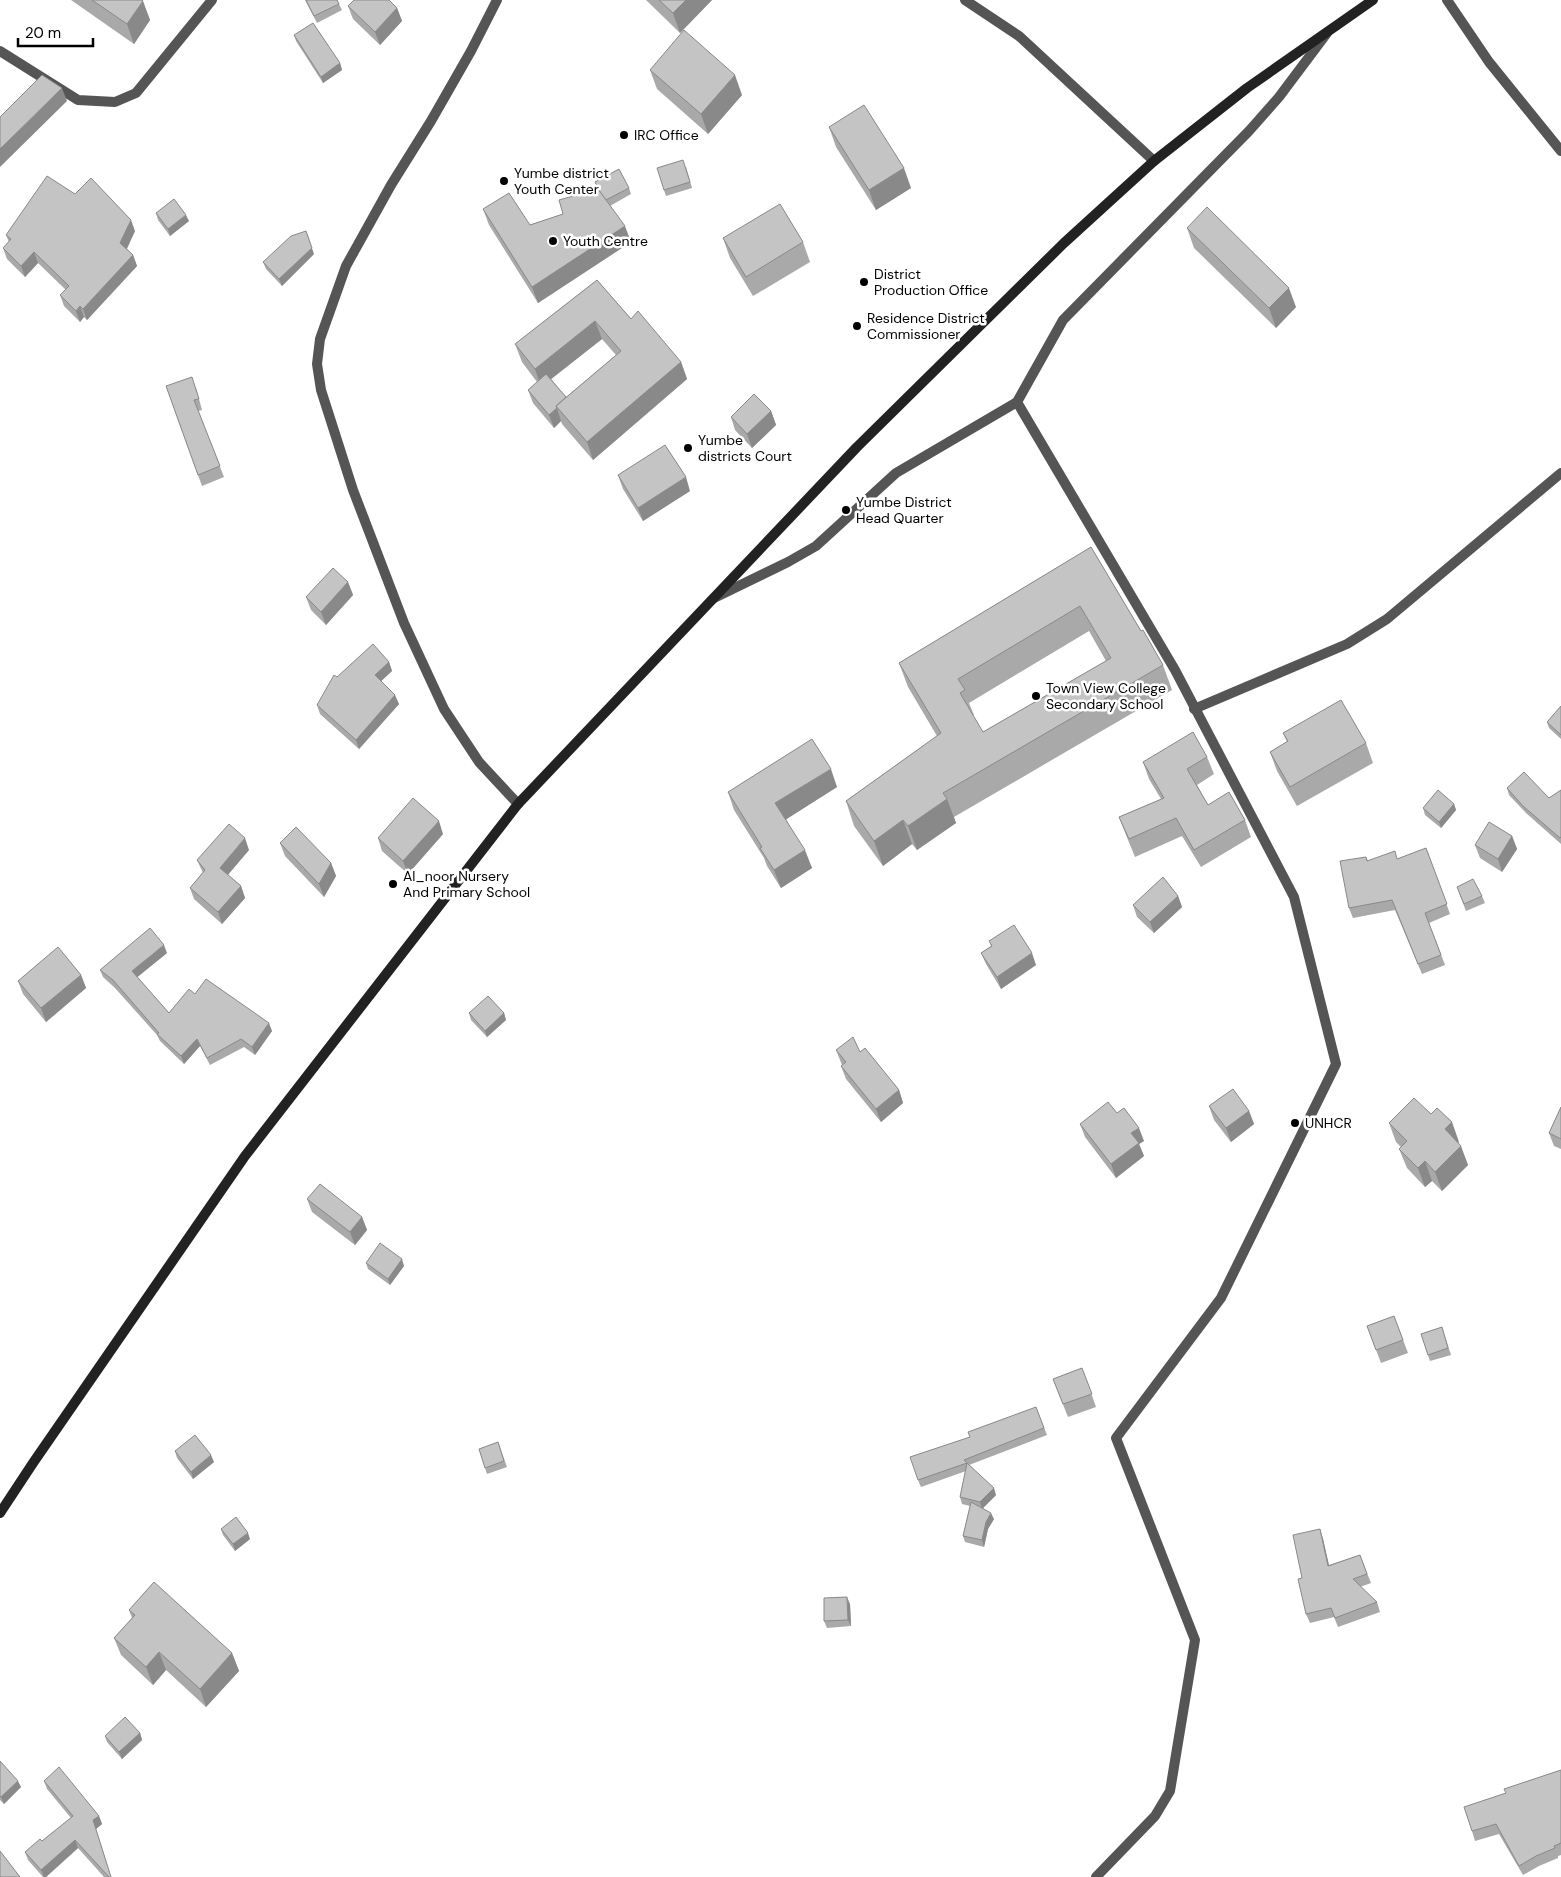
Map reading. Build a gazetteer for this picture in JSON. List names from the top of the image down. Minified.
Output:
{"places":["IRC Office","Yumbe district Youth Center","Youth Centre","District Production Office","Residence District Commissioner","Yumbe districts Court","Yumbe District Head Quarter","Town View College Secondary School","Al_noor Nursery And Primary School","UNHCR"],"scale_bar":"20 m"}
